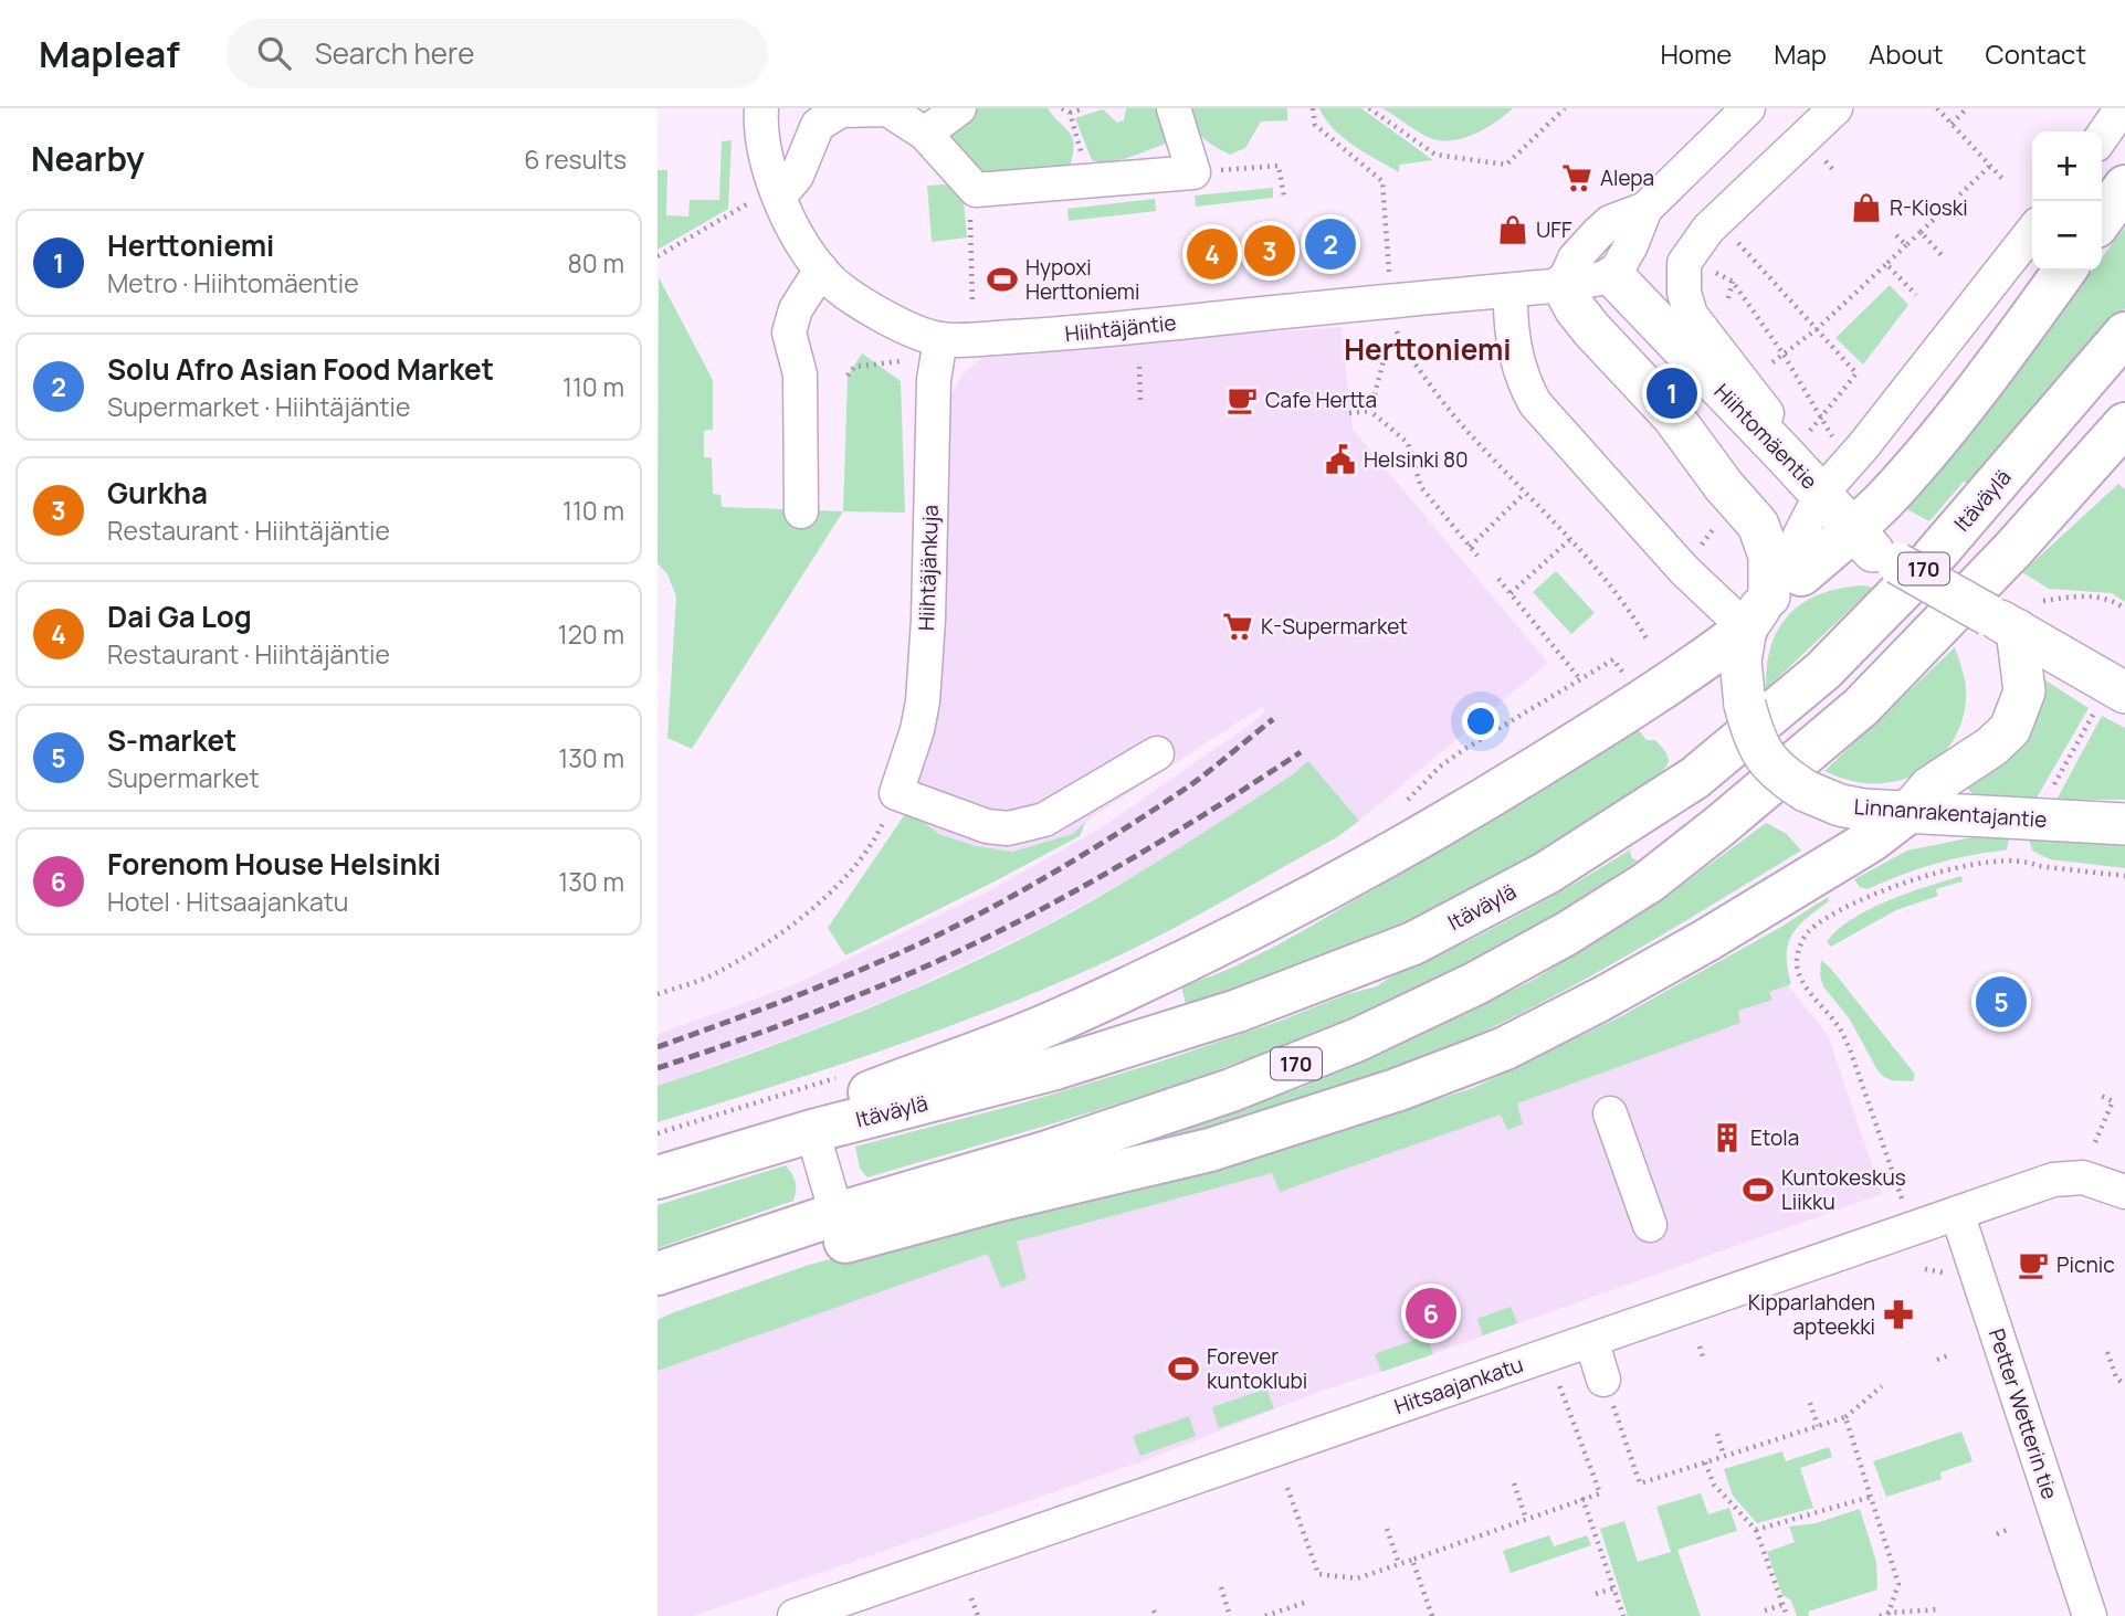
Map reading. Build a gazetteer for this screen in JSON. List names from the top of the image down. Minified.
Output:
{"streets":{"highway":["Itäväylä","170"],"main road":["Hiihtomäentie","Linnanrakentajantie"],"street":["Hiihtäjäntie","Hiihtäjänkuja","Hitsaajankatu","Petter Wetterin tie"]},"crossings":[["Hiihtäjäntie","Hiihtomäentie"],["Hiihtäjäntie","Hiihtäjänkuja"],["Hiihtomäentie","Linnanrakentajantie"],["Hitsaajankatu","Petter Wetterin tie"]],"districts":["Herttoniemi"],"places":{"supermarket":["Alepa","K-Supermarket"],"shop":["R-Kioski","UFF"],"sports":["Hypoxi Herttoniemi","Kuntokeskus Liikku","Forever kuntoklubi"],"cafe":["Cafe Hertta","Picnic"],"public building":["Helsinki 80"],"building":["Etola"],"pharmacy":["Kipparlahden apteekki"]},"page":{"header":"Mapleaf","search":"Search here","nav":["Home","Map","About","Contact"],"heading":["Nearby","6 results"],"map_buttons":["+","−"],"list":[{"mark":"1","name":"Herttoniemi","note":"Metro · Hiihtomäentie","value":"80 m"},{"mark":"2","name":"Solu Afro Asian Food Market","note":"Supermarket · Hiihtäjäntie","value":"110 m"},{"mark":"3","name":"Gurkha","note":"Restaurant · Hiihtäjäntie","value":"110 m"},{"mark":"4","name":"Dai Ga Log","note":"Restaurant · Hiihtäjäntie","value":"120 m"},{"mark":"5","name":"S-market","note":"Supermarket","value":"130 m"},{"mark":"6","name":"Forenom House Helsinki","note":"Hotel · Hitsaajankatu","value":"130 m"}],"pins":["2","3","4","1","5","6"]}}
